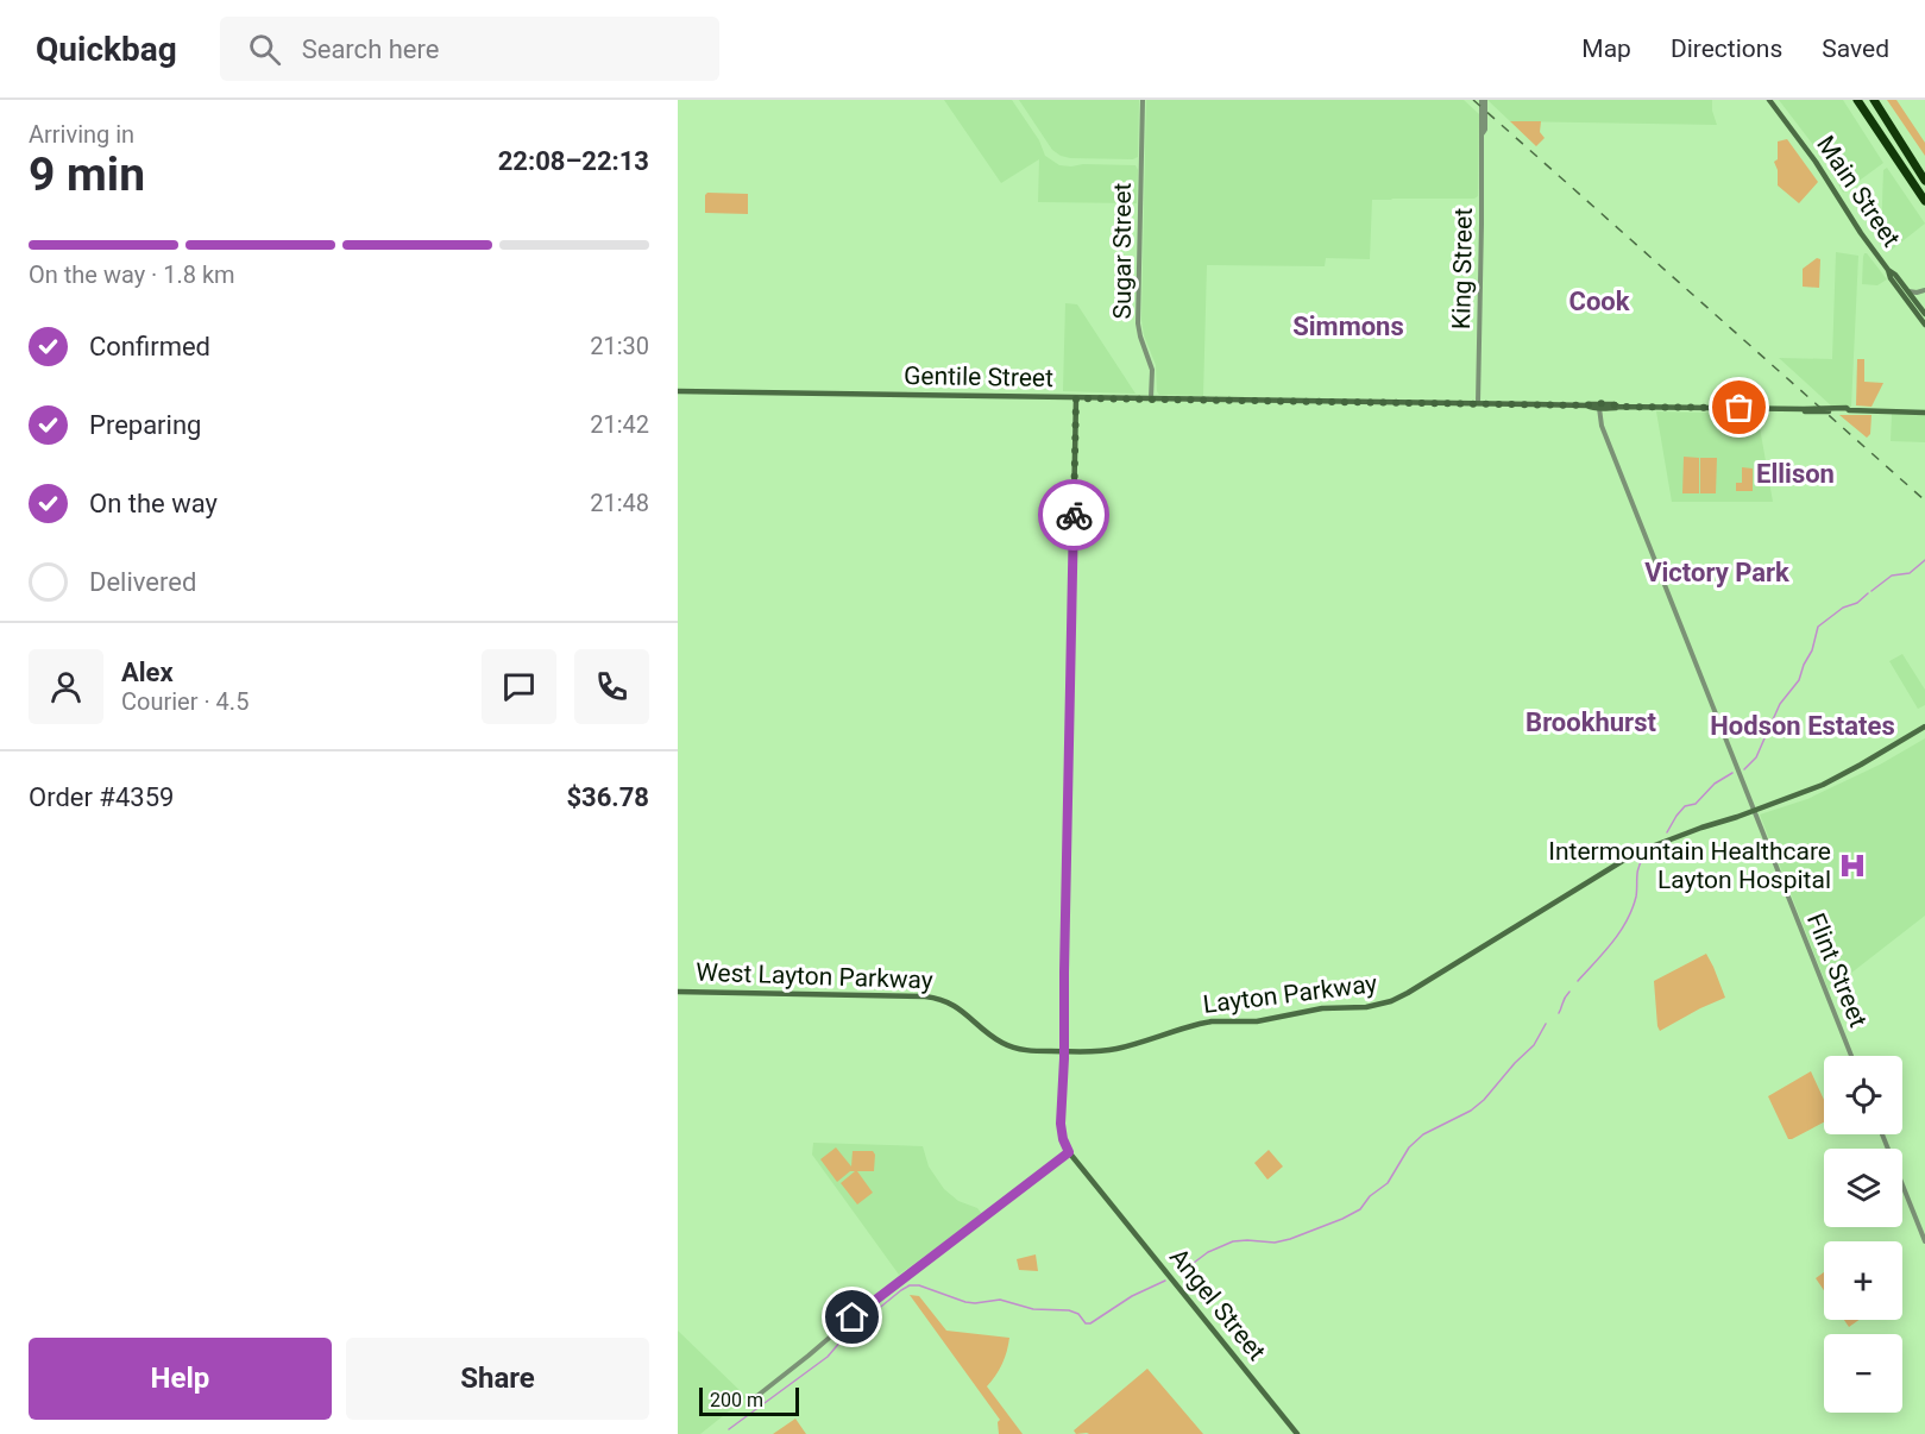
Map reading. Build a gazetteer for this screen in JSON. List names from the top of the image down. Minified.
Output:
{"streets":{"main road":["Main Street","Gentile Street","West Layton Parkway","Layton Parkway","Angel Street"],"street":["Sugar Street","King Street","Flint Street"]},"crossings":[["Sugar Street","Gentile Street"],["King Street","Gentile Street"],["Gentile Street","Flint Street"],["Flint Street","Layton Parkway"],["West Layton Parkway","Layton Parkway"]],"districts":["Cook","Simmons","Ellison","Victory Park","Brookhurst","Hodson Estates"],"places":{"hospital":["Intermountain Healthcare Layton Hospital"]},"scale_bar":"200 m","page":{"header":"Quickbag","search":"Search here","nav":["Map","Directions","Saved"],"heading":["9 min","Arriving in","22:08–22:13"],"panel":["Alex","Courier · 4.5","Order #4359","$36.78"],"bar":"On the way · 1.8 km","list":[["Confirmed","21:30"],["Preparing","21:42"],["On the way","21:48"],"Delivered"],"map_buttons":["+","−"],"buttons":["Help","Share"],"scale":"200 m"}}
